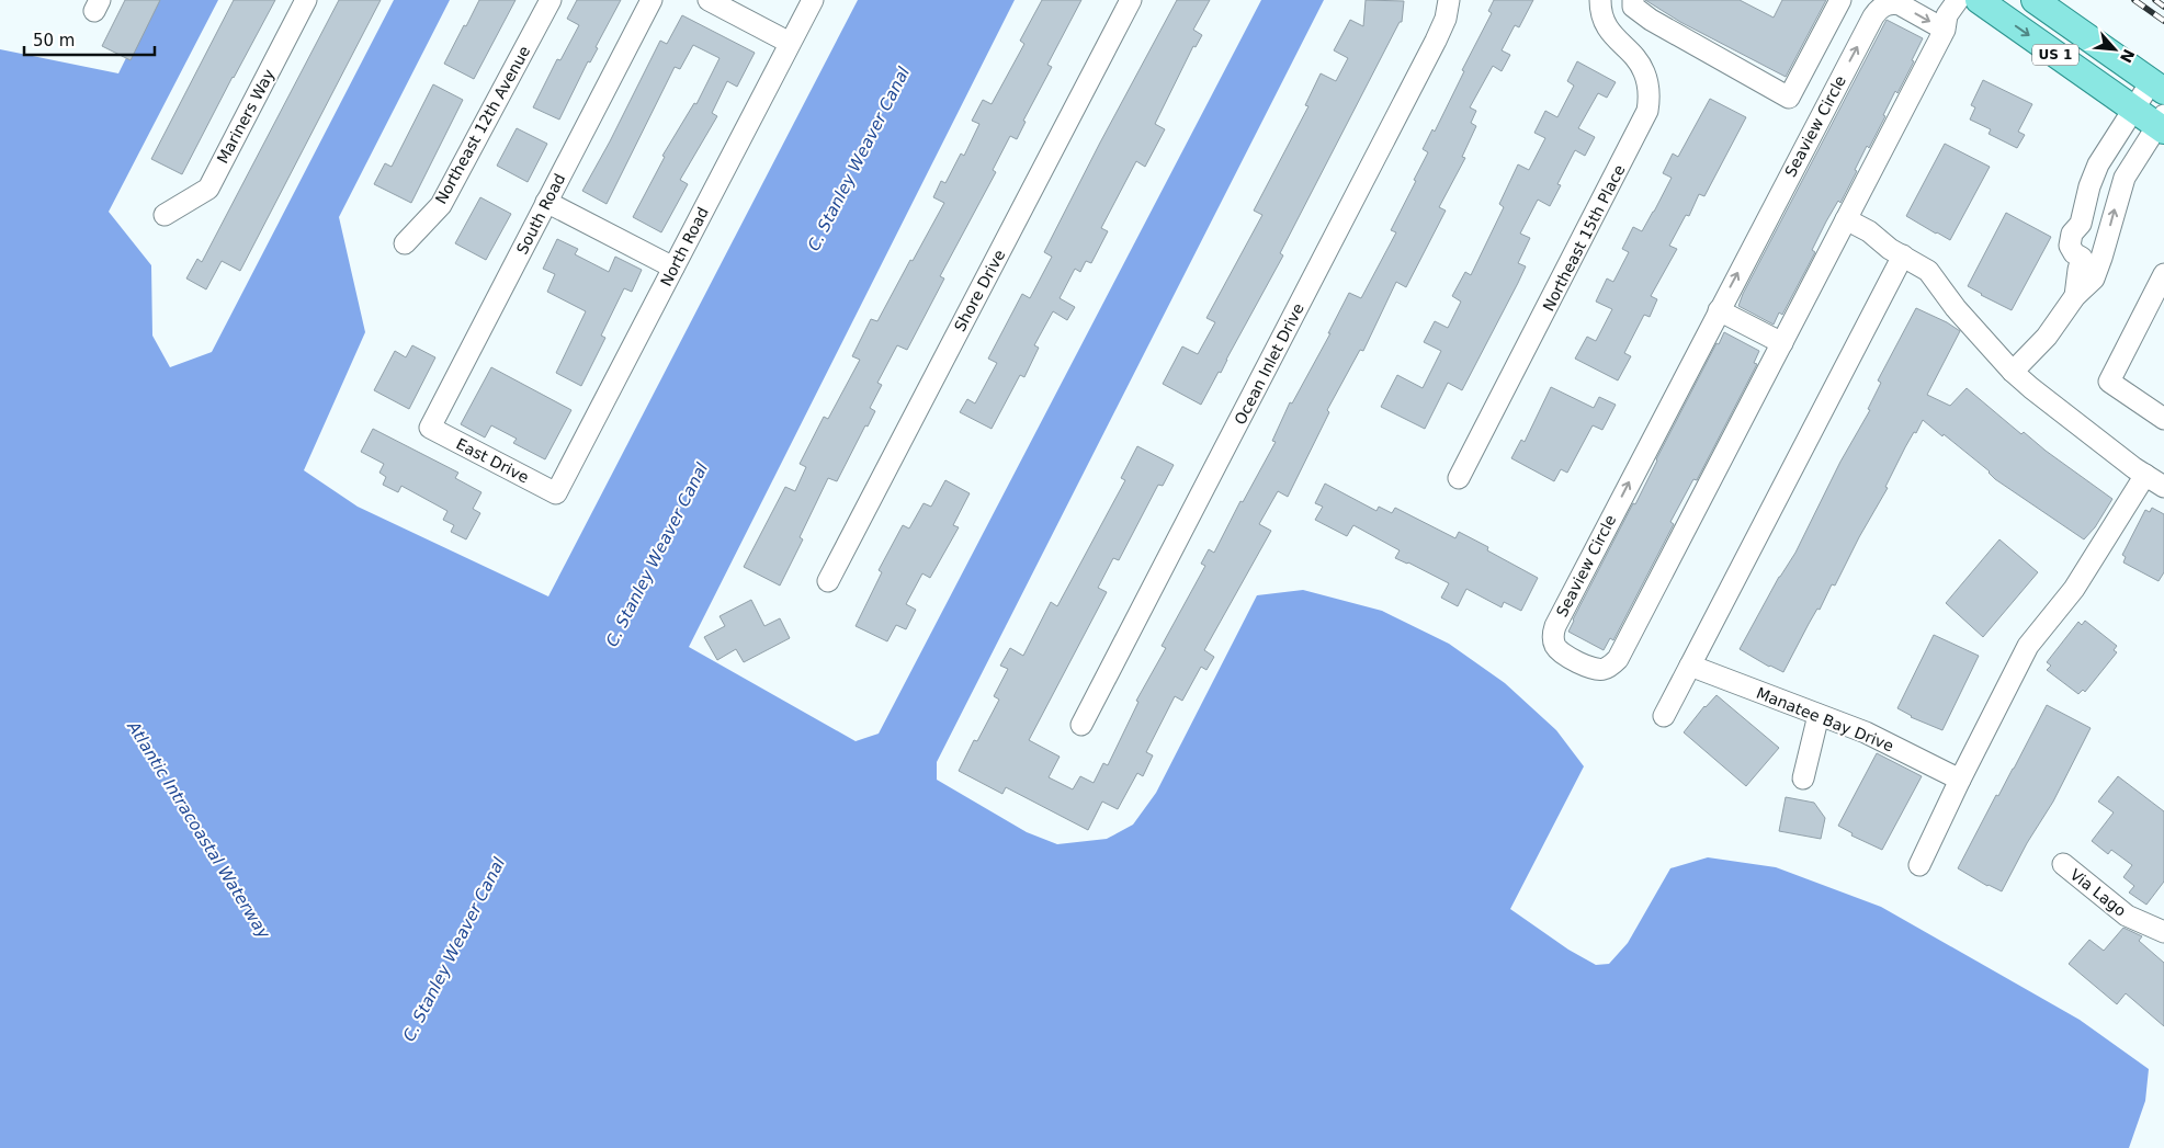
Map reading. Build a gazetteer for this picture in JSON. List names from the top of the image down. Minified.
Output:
{"streets":{"main road":["US 1"],"street":["Mariners Way","Northeast 12th Avenue","Seaview Circle","South Road","Northeast 15th Place","North Road","Shore Drive","Ocean Inlet Drive","East Drive","Manatee Bay Drive","Via Lago"]},"crossings":[["South Road","East Drive"],["North Road","East Drive"]],"water":["C. Stanley Weaver Canal","Atlantic Intracoastal Waterway"],"scale_bar":"50 m","north":"bottom right"}
